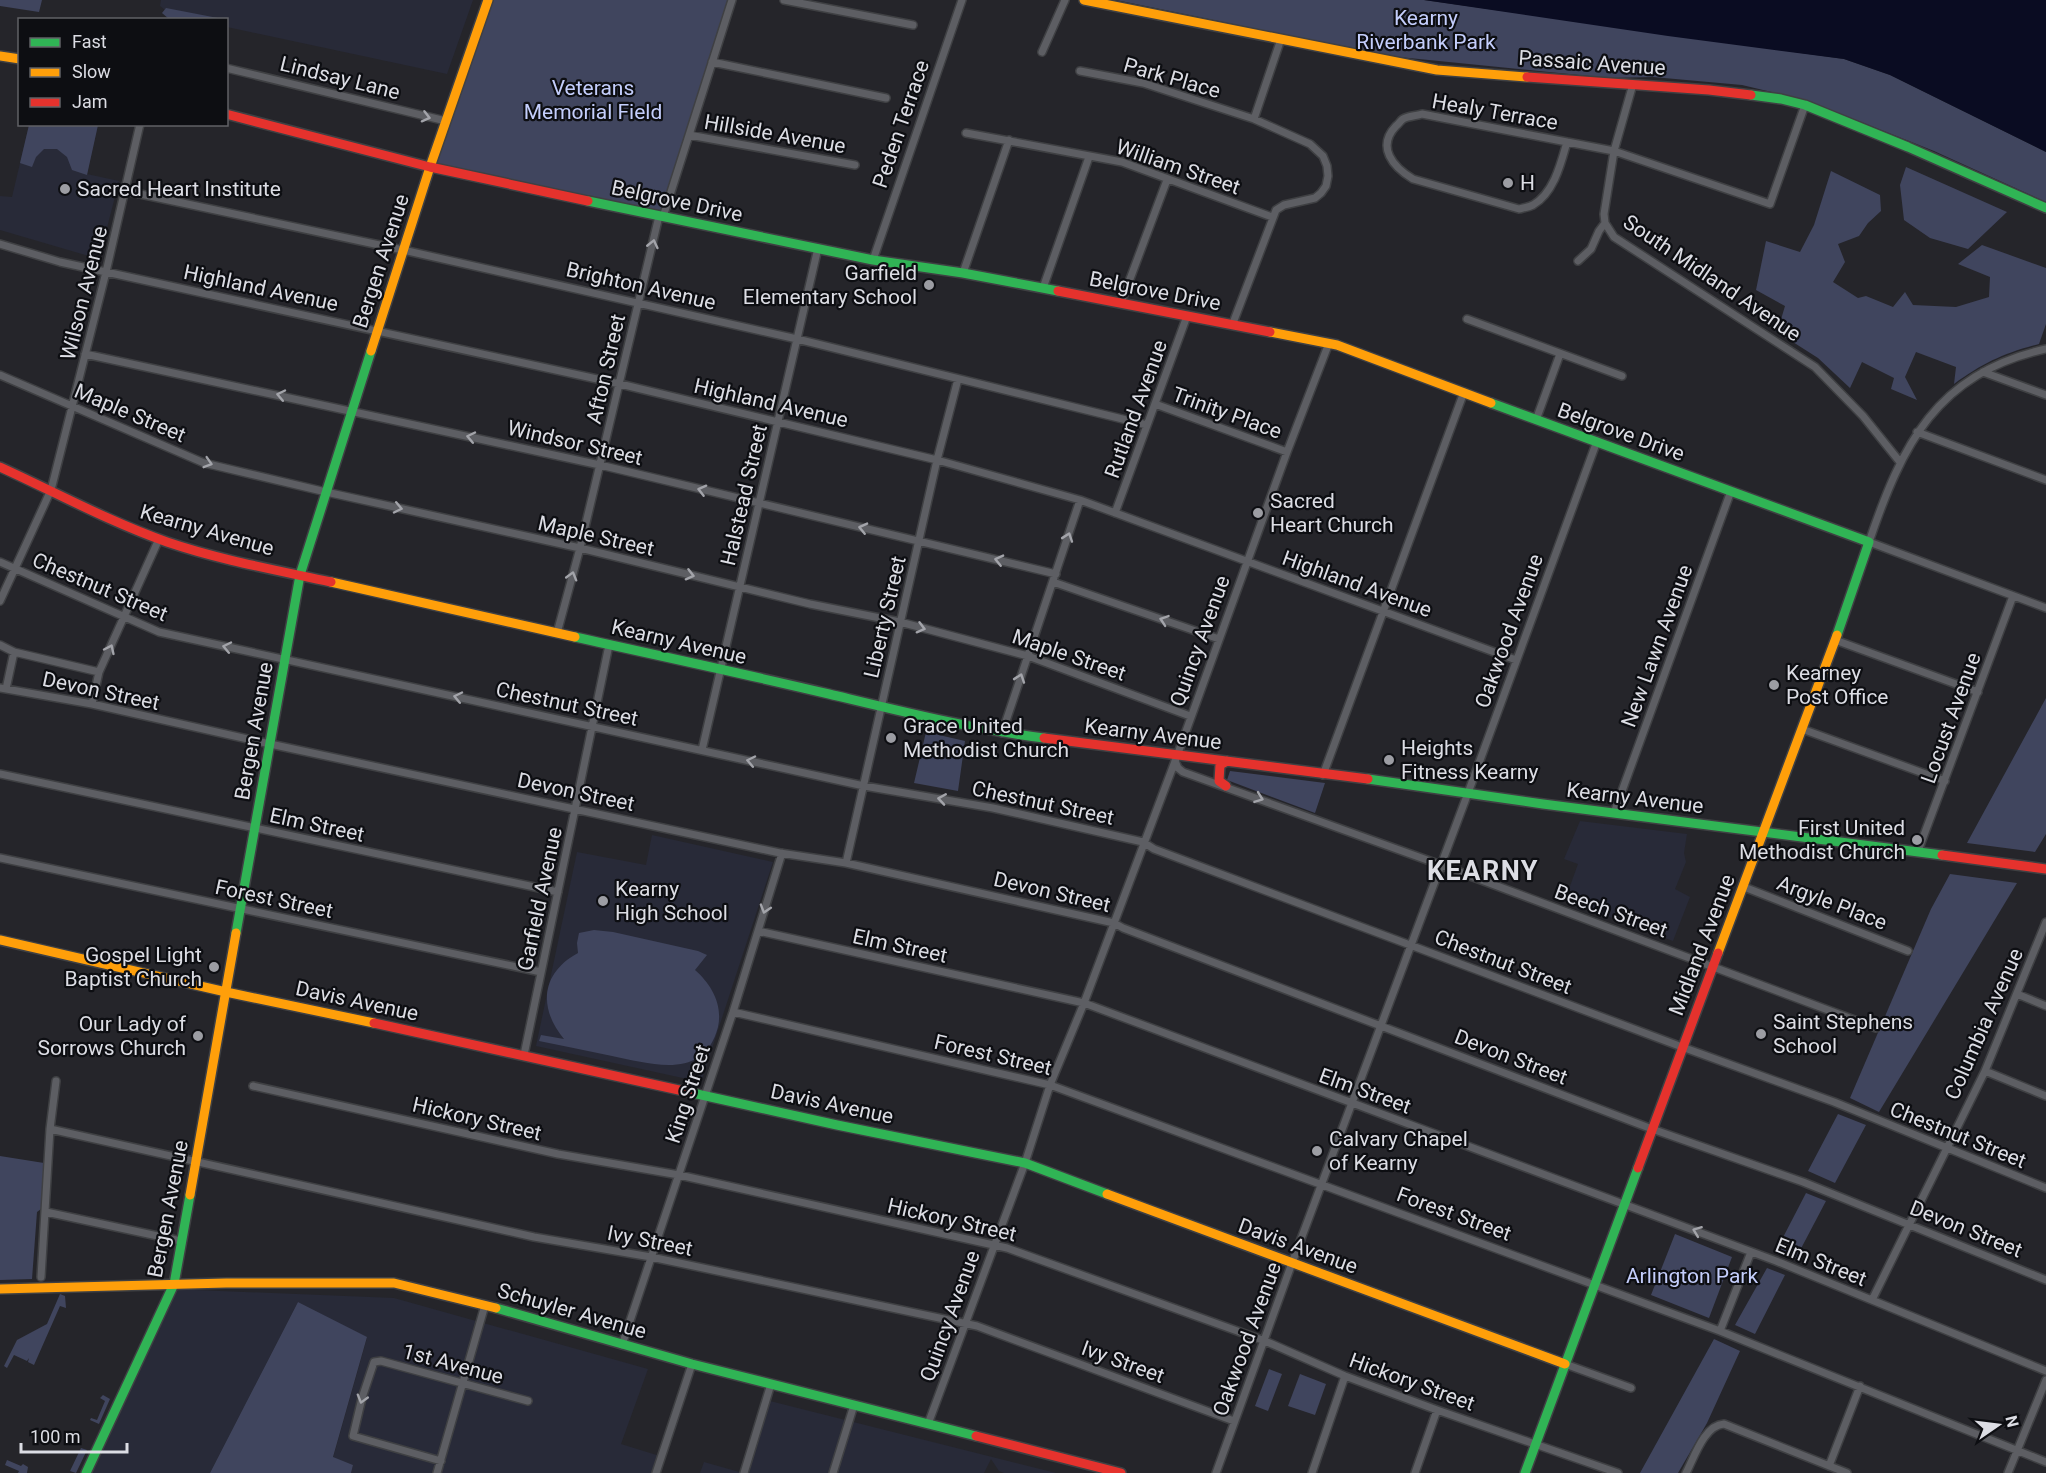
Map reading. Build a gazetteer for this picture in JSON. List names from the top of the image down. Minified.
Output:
{"streets":{"street":["Passaic Avenue","Lindsay Lane","Park Place","Healy Terrace","Peden Terrace","Hillside Avenue","William Street","Belgrove Drive","Bergen Avenue","South Midland Avenue","Brighton Avenue","Highland Avenue","Wilson Avenue","Afton Street","Rutland Avenue","Maple Street","Trinity Place","Windsor Street","Halstead Street","Kearny Avenue","Chestnut Street","Liberty Street","Oakwood Avenue","Quincy Avenue","New Lawn Avenue","Devon Street","Locust Avenue","Elm Street","Forest Street","Garfield Avenue","Argyle Place","Beech Street","Midland Avenue","Davis Avenue","Columbia Avenue","King Street","Hickory Street","Ivy Street","Schuyler Avenue","1st Avenue"]},"crossings":[["Passaic Avenue","Healy Terrace"],["Passaic Avenue","South Midland Avenue"],["Lindsay Lane","Bergen Avenue"],["Park Place","William Street"],["Healy Terrace","South Midland Avenue"],["Peden Terrace","Belgrove Drive"],["Hillside Avenue","Afton Street"],["Belgrove Drive","Bergen Avenue"],["Belgrove Drive","Afton Street"],["Belgrove Drive","Rutland Avenue"],["Belgrove Drive","Halstead Street"],["Belgrove Drive","Oakwood Avenue"],["Belgrove Drive","Quincy Avenue"],["Belgrove Drive","New Lawn Avenue"],["Belgrove Drive","Locust Avenue"],["Belgrove Drive","Midland Avenue"],["Bergen Avenue","Brighton Avenue"],["Bergen Avenue","Highland Avenue"],["Bergen Avenue","Maple Street"],["Bergen Avenue","Windsor Street"],["Bergen Avenue","Kearny Avenue"],["Bergen Avenue","Chestnut Street"],["Bergen Avenue","Devon Street"],["Bergen Avenue","Elm Street"],["Bergen Avenue","Forest Street"],["Bergen Avenue","Davis Avenue"],["Bergen Avenue","Ivy Street"],["Bergen Avenue","Schuyler Avenue"],["South Midland Avenue","Midland Avenue"],["Brighton Avenue","Wilson Avenue"],["Brighton Avenue","Afton Street"],["Brighton Avenue","Rutland Avenue"],["Brighton Avenue","Halstead Street"],["Brighton Avenue","Liberty Street"],["Highland Avenue","Wilson Avenue"],["Highland Avenue","Afton Street"],["Highland Avenue","Rutland Avenue"],["Highland Avenue","Halstead Street"],["Highland Avenue","Liberty Street"],["Highland Avenue","Oakwood Avenue"],["Highland Avenue","Quincy Avenue"],["Wilson Avenue","Maple Street"],["Wilson Avenue","Windsor Street"],["Wilson Avenue","Kearny Avenue"],["Wilson Avenue","Chestnut Street"],["Afton Street","Maple Street"],["Afton Street","Windsor Street"],["Afton Street","Kearny Avenue"],["Rutland Avenue","Trinity Place"],["Maple Street","Halstead Street"],["Maple Street","Liberty Street"],["Maple Street","Quincy Avenue"],["Trinity Place","Quincy Avenue"],["Windsor Street","Halstead Street"],["Windsor Street","Liberty Street"],["Windsor Street","Quincy Avenue"],["Halstead Street","Kearny Avenue"],["Halstead Street","Chestnut Street"],["Kearny Avenue","Liberty Street"],["Kearny Avenue","Oakwood Avenue"],["Kearny Avenue","Quincy Avenue"],["Kearny Avenue","New Lawn Avenue"],["Kearny Avenue","Locust Avenue"],["Kearny Avenue","Garfield Avenue"],["Kearny Avenue","Beech Street"],["Kearny Avenue","Midland Avenue"],["Chestnut Street","Liberty Street"],["Chestnut Street","Oakwood Avenue"],["Chestnut Street","Quincy Avenue"],["Chestnut Street","Garfield Avenue"],["Chestnut Street","Midland Avenue"],["Chestnut Street","Columbia Avenue"],["Liberty Street","Devon Street"],["Oakwood Avenue","Devon Street"],["Oakwood Avenue","Elm Street"],["Oakwood Avenue","Forest Street"],["Oakwood Avenue","Beech Street"],["Oakwood Avenue","Davis Avenue"],["Oakwood Avenue","Hickory Street"],["Oakwood Avenue","Ivy Street"],["Quincy Avenue","Devon Street"],["Quincy Avenue","Elm Street"],["Quincy Avenue","Forest Street"],["Quincy Avenue","Beech Street"],["Quincy Avenue","Davis Avenue"],["Quincy Avenue","Hickory Street"],["Quincy Avenue","Ivy Street"],["Quincy Avenue","Schuyler Avenue"],["Devon Street","Garfield Avenue"],["Devon Street","Midland Avenue"],["Devon Street","Columbia Avenue"],["Devon Street","King Street"],["Elm Street","Garfield Avenue"],["Elm Street","Midland Avenue"],["Elm Street","Columbia Avenue"],["Elm Street","King Street"],["Forest Street","Garfield Avenue"],["Forest Street","Midland Avenue"],["Forest Street","King Street"],["Garfield Avenue","Davis Avenue"],["Argyle Place","Midland Avenue"],["Beech Street","Midland Avenue"],["Midland Avenue","Davis Avenue"],["Midland Avenue","Hickory Street"],["Davis Avenue","King Street"],["King Street","Hickory Street"],["King Street","Ivy Street"],["King Street","Schuyler Avenue"]],"one_way":["Lindsay Lane","Maple Street","Windsor Street","Chestnut Street"],"districts":["KEARNY"],"parks":["Kearny Riverbank Park","Veterans Memorial Field","Arlington Park"],"places":["H","Sacred Heart Institute","Garfield Elementary School","Sacred Heart Church","Kearney Post Office","Grace United Methodist Church","Heights Fitness Kearny","First United Methodist Church","Kearny High School","Gospel Light Baptist Church","Saint Stephens School","Our Lady of Sorrows Church","Calvary Chapel of Kearny"],"legend":["Fast","Slow","Jam"],"scale_bar":"100 m","north":"right"}
